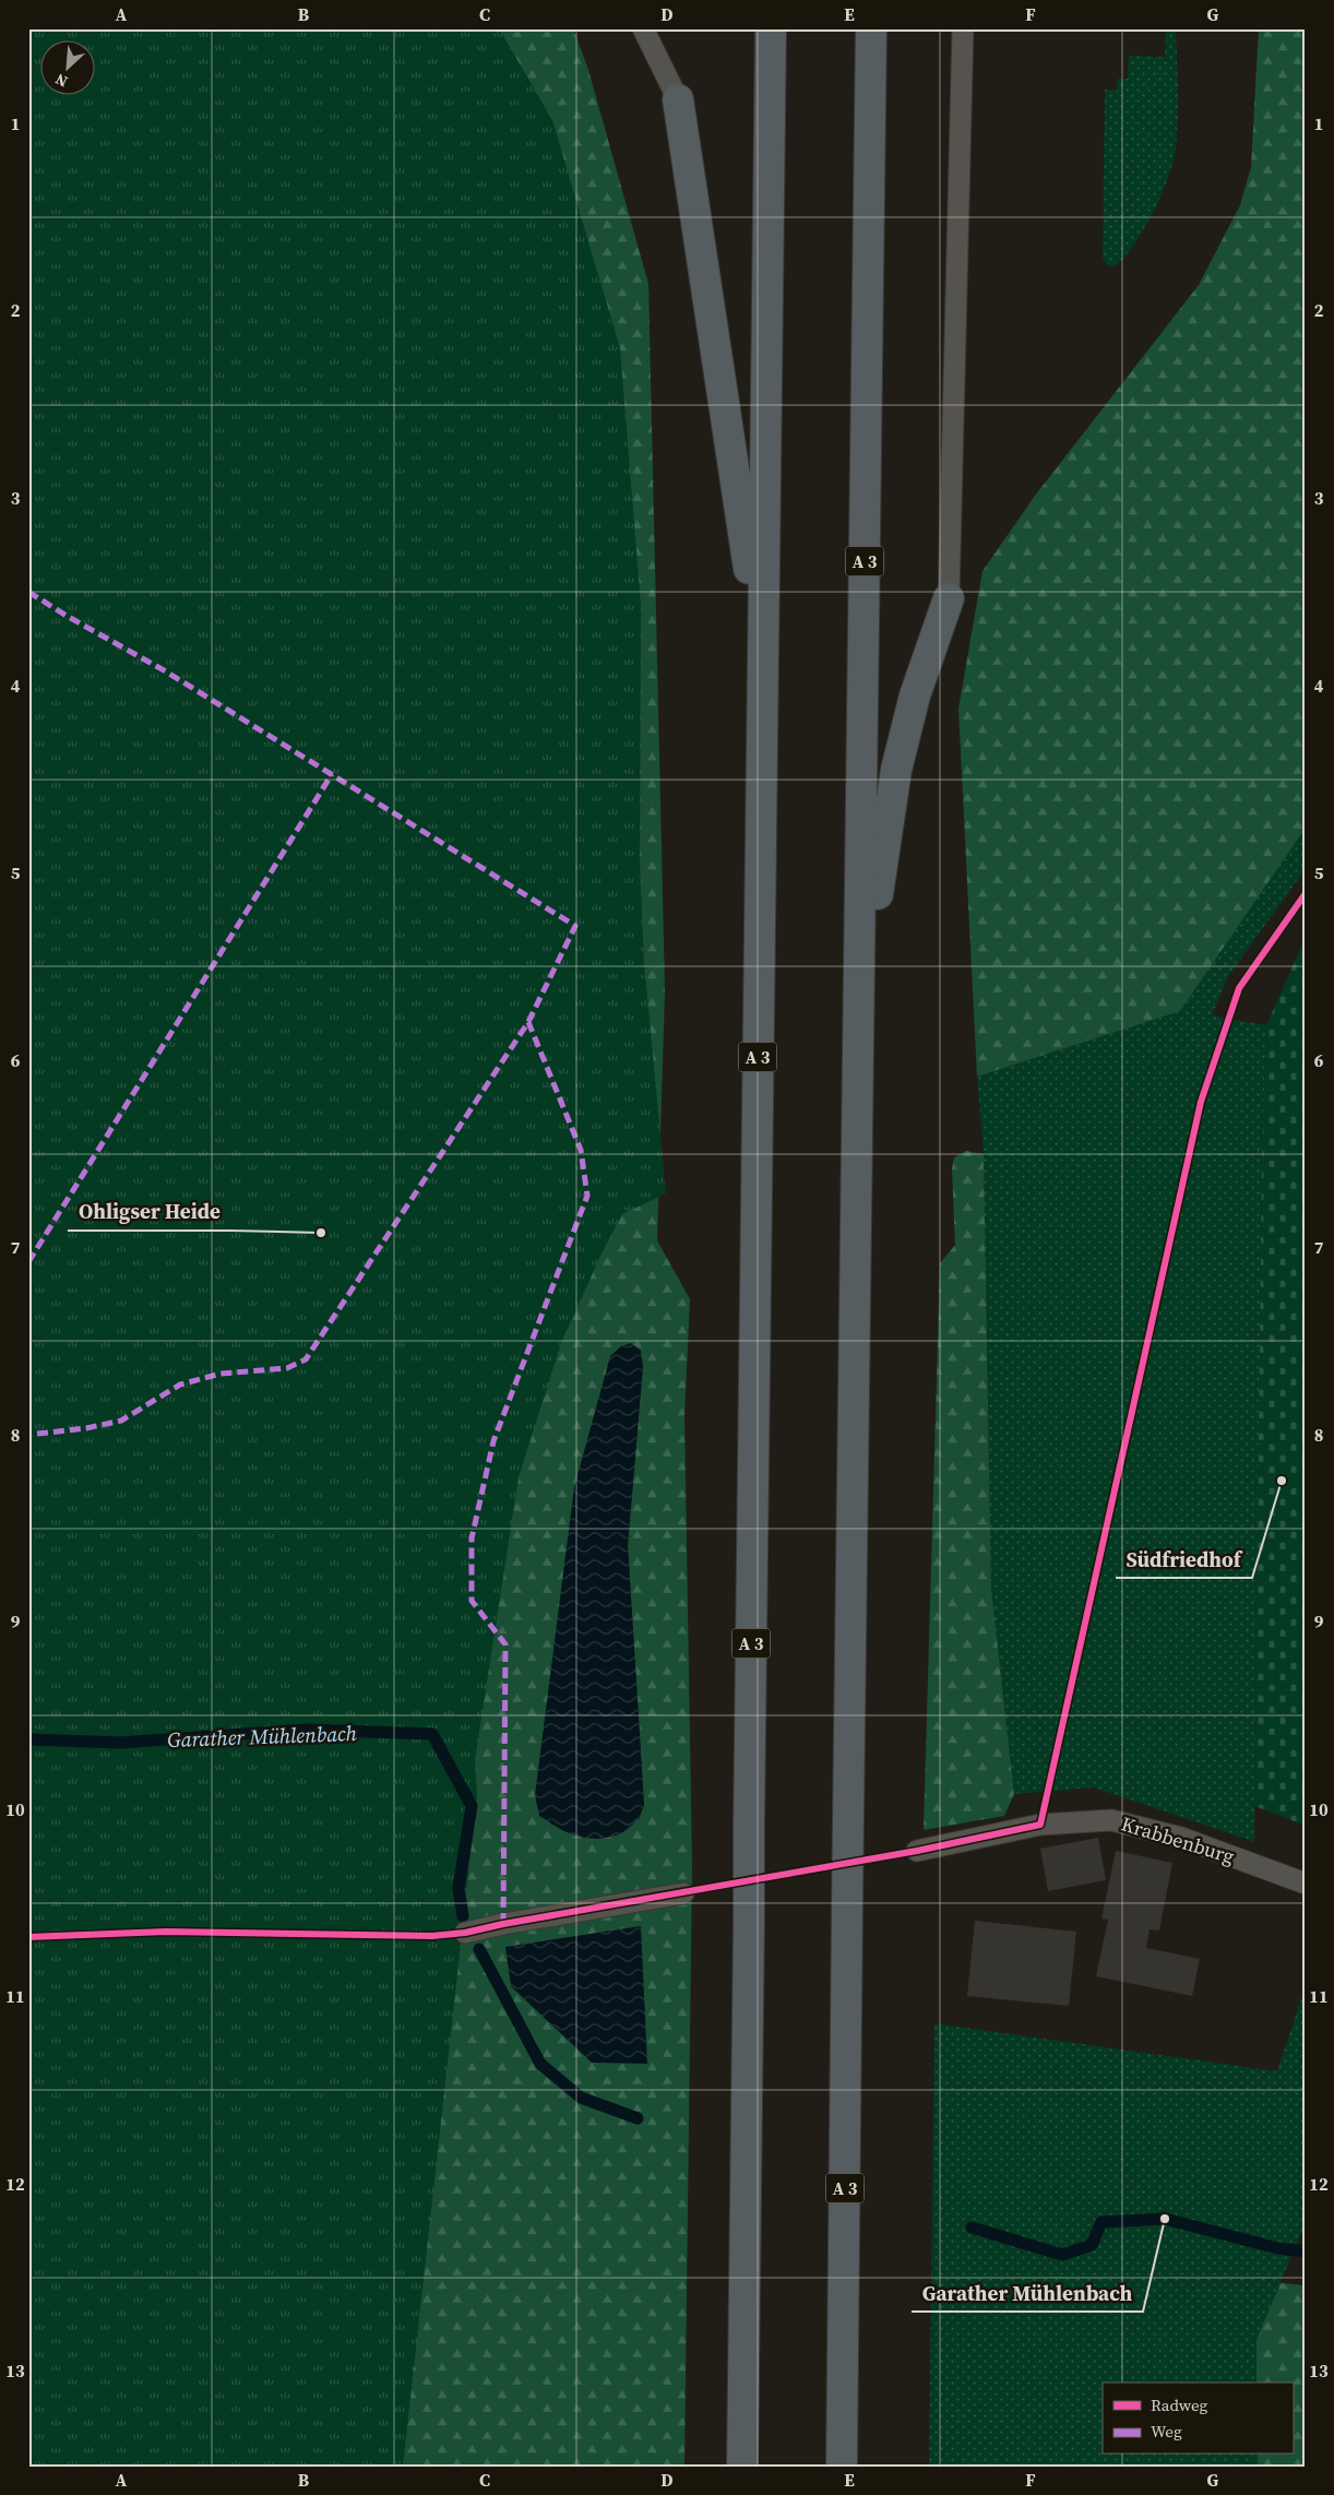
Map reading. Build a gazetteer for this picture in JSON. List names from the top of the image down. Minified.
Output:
{"streets":{"highway":["A 3"],"lane":["Krabbenburg"]},"water":["Garather Mühlenbach"],"places":["Ohligser Heide","Südfriedhof","Garather Mühlenbach"],"legend":["Radweg","Weg"],"north":"bottom left","grid":{"columns":["A","B","C","D","E","F","G"],"rows":["1","2","3","4","5","6","7","8","9","10","11","12","13"]}}
